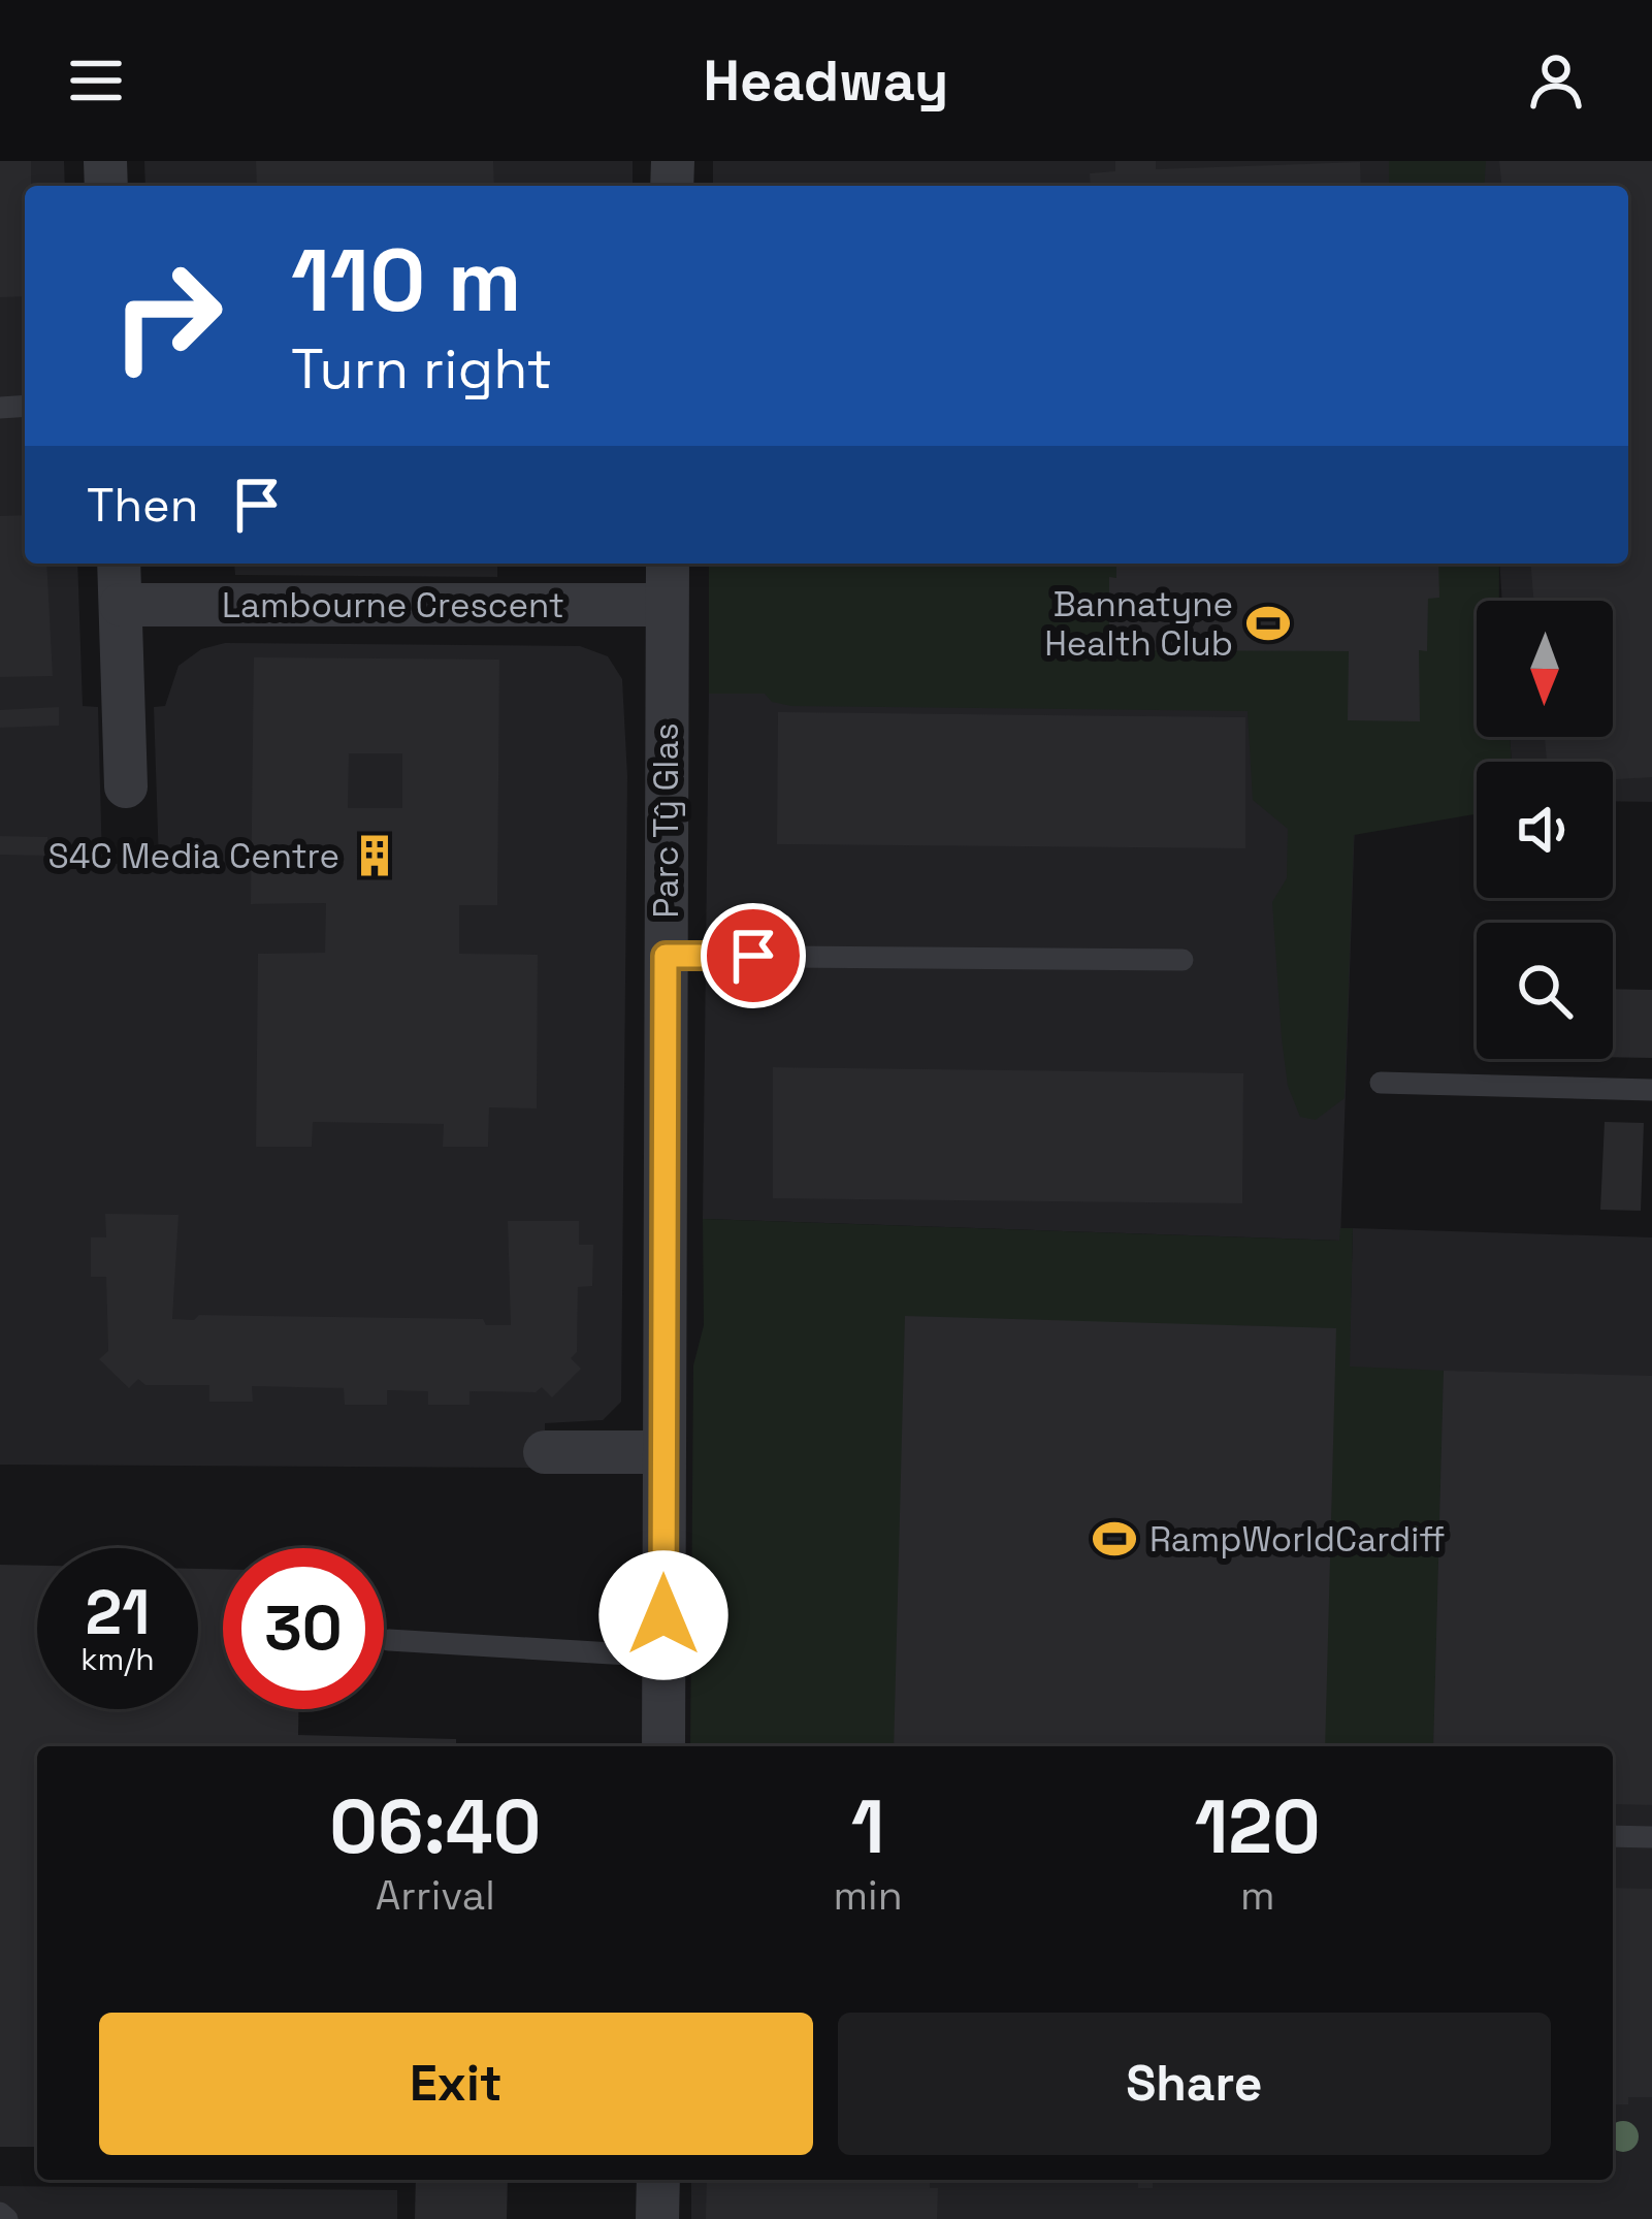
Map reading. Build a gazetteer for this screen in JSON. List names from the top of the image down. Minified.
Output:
{"streets":{"street":["Lambourne Crescent","Parc Tŷ Glas"]},"crossings":[["Lambourne Crescent","Parc Tŷ Glas"]],"places":{"sports":["Bannatyne Health Club","RampWorldCardiff"],"building":["S4C Media Centre"]},"north":"bottom","page":{"header":"Headway","turn":["110 m","Turn right"],"then":"Then","speed":"21 km/h","limit":"30","eta":["06:40","Arrival","1","min","120","m"],"buttons":["Exit","Share"]}}
